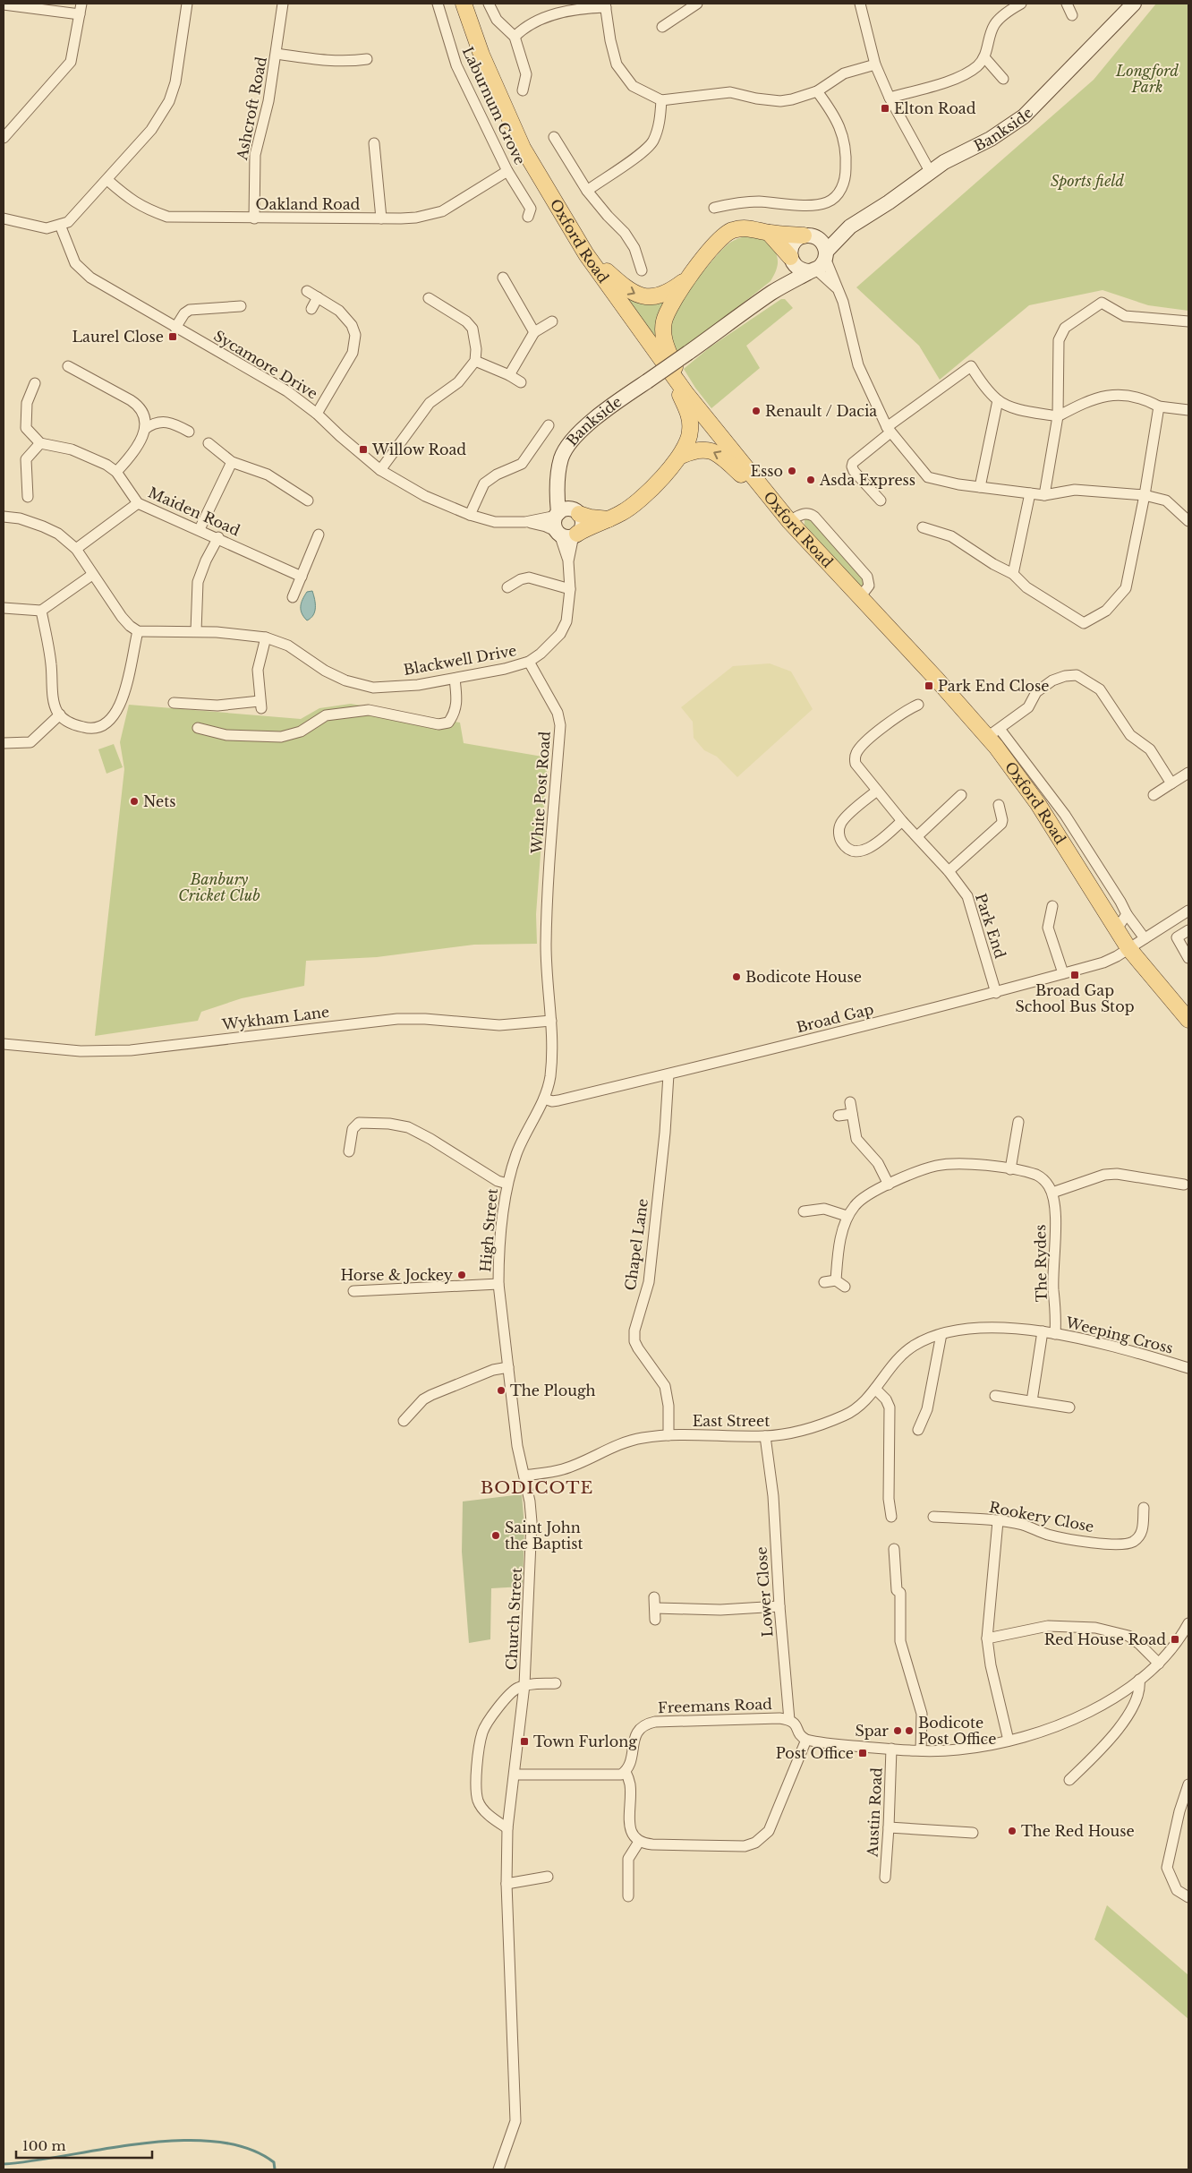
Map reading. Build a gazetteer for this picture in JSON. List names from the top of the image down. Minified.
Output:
{"streets":{"main road":["Oxford Road"],"street":["Laburnum Grove","Ashcroft Road","Bankside","Oakland Road","Sycamore Drive","Maiden Road","Blackwell Drive","White Post Road","Park End","Wykham Lane","Broad Gap","High Street","Chapel Lane","The Rydes","Weeping Cross","East Street","Rookery Close","Lower Close","Church Street","Freemans Road","Austin Road"]},"crossings":[["Laburnum Grove","Oakland Road"],["Ashcroft Road","Oakland Road"],["Bankside","Sycamore Drive"],["Oxford Road","Broad Gap"],["Blackwell Drive","White Post Road"],["White Post Road","Wykham Lane"],["White Post Road","High Street"],["Park End","Broad Gap"],["Wykham Lane","High Street"],["Broad Gap","High Street"],["Broad Gap","Chapel Lane"],["High Street","East Street"],["High Street","Church Street"],["Chapel Lane","East Street"],["The Rydes","Weeping Cross"],["Weeping Cross","East Street"],["East Street","Lower Close"],["East Street","Church Street"],["Lower Close","Freemans Road"]],"districts":["BODICOTE"],"parks":["Longford Park","Sports field","Banbury Cricket Club"],"places":{"transit":["Elton Road","Laurel Close","Willow Road","Park End Close","Broad Gap School Bus Stop","Red House Road","Town Furlong","Post Office"],"other":["Renault / Dacia","Esso","Asda Express","Nets","Bodicote House","Horse & Jockey","The Plough","Saint John the Baptist","Spar","Bodicote Post Office","The Red House"]},"scale_bar":"100 m"}
